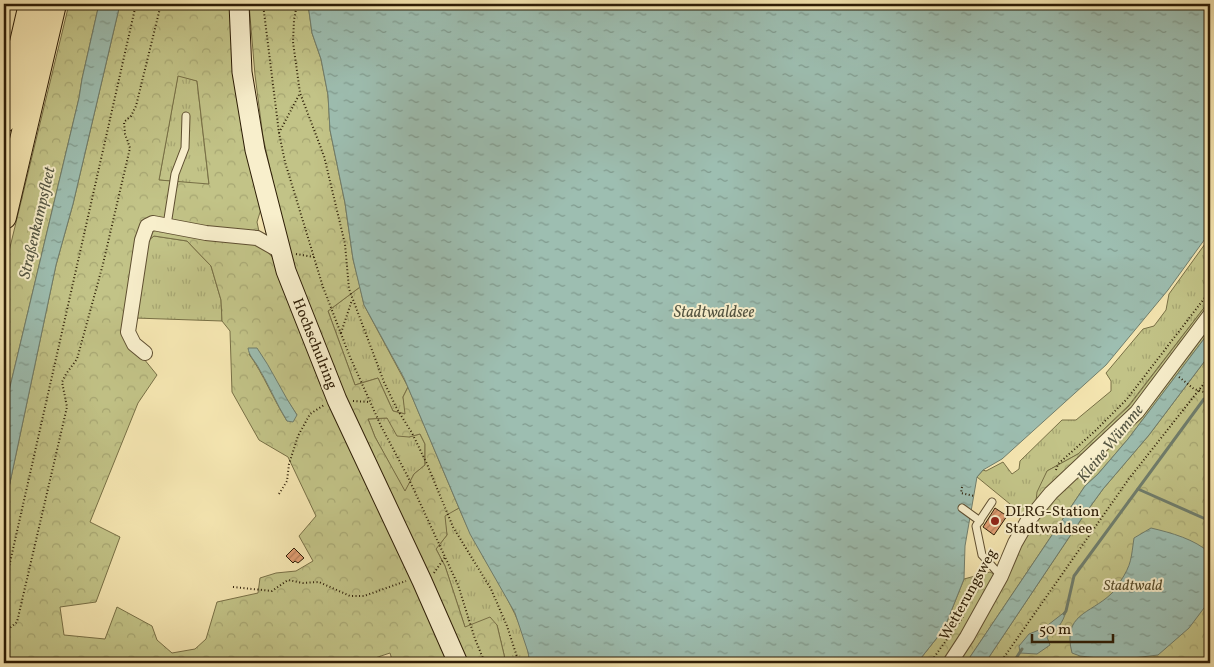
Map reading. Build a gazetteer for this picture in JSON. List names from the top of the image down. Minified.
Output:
{"streets":{"street":["Hochschulring","Wetterungsweg"]},"water":["Straßenkampsfleet","Stadtwaldsee","Kleine Wümme"],"parks":["Stadtwald"],"places":["DLRG-Station Stadtwaldsee"],"scale_bar":"50 m"}
